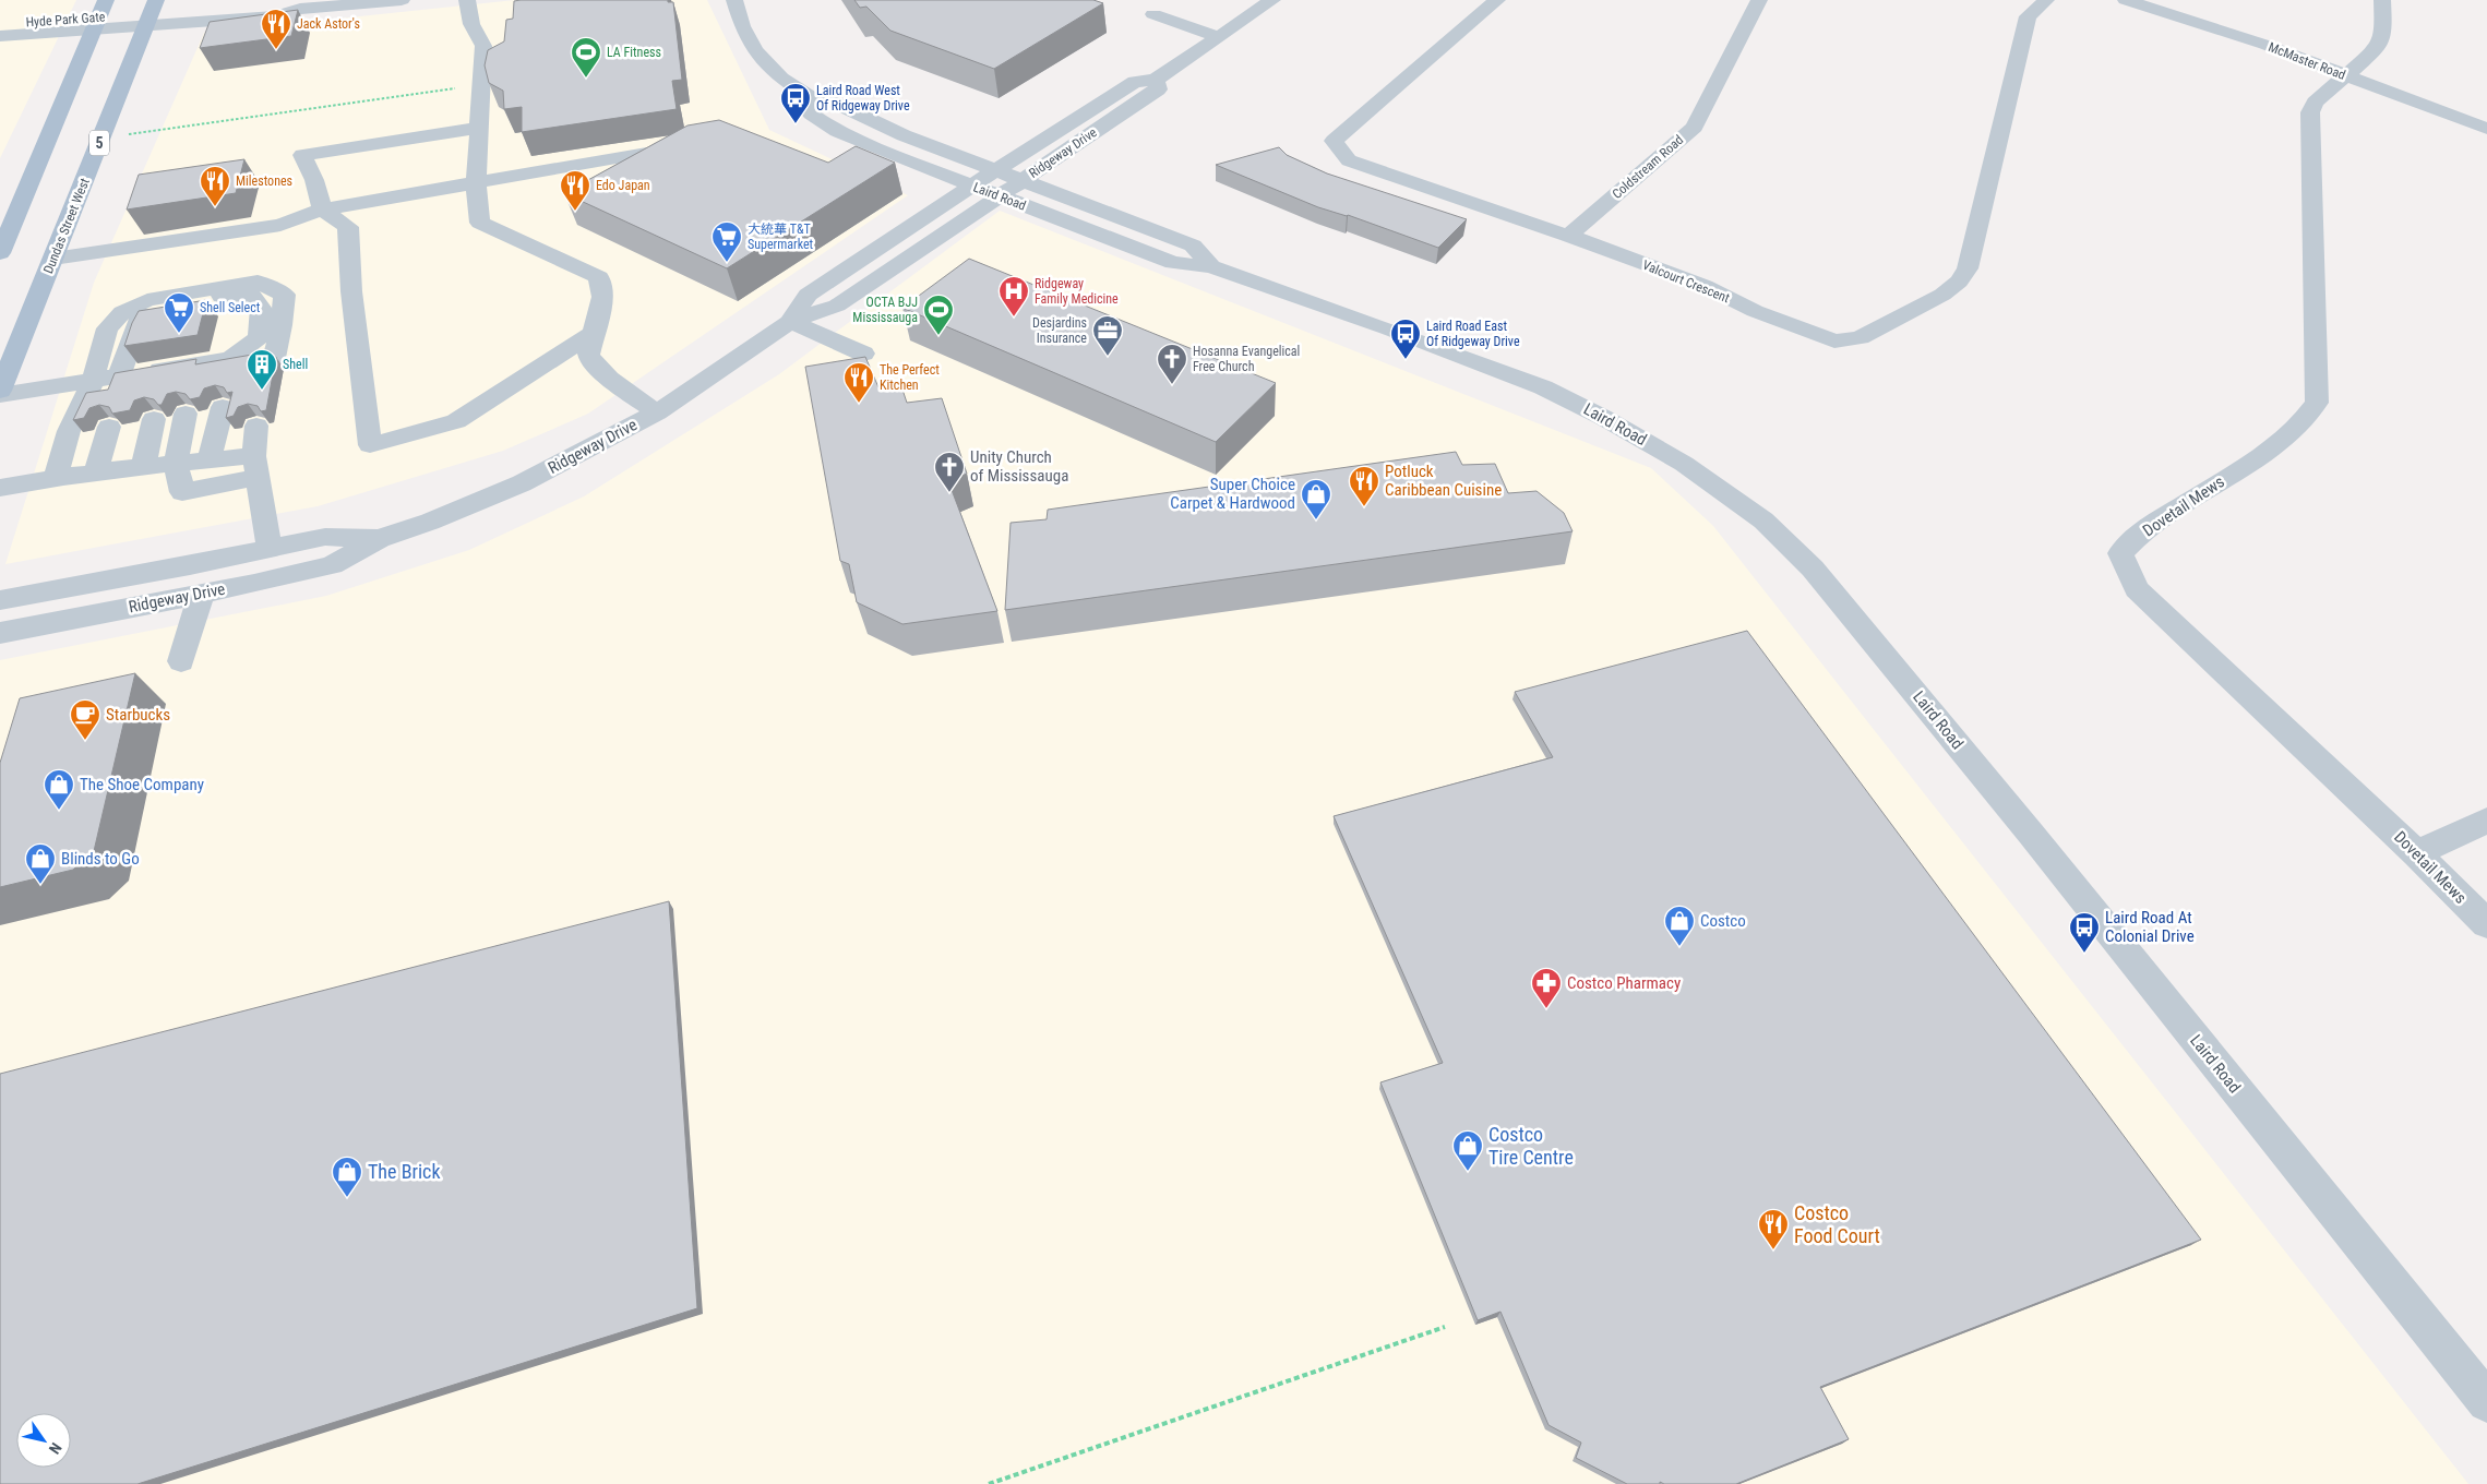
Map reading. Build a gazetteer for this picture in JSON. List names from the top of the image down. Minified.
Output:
{"streets":{"main road":["5","Dundas Street West"],"street":["Hyde Park Gate","McMaster Road","Ridgeway Drive","Coldstream Road","Laird Road","Valcourt Crescent","Dovetail Mews"]},"crossings":[["Hyde Park Gate","Dundas Street West"],["McMaster Road","Dovetail Mews"],["Ridgeway Drive","Laird Road"],["Coldstream Road","Valcourt Crescent"]],"places":{"restaurant":["Jack Astor's","Milestones","Edo Japan","The Perfect Kitchen","Potluck Caribbean Cuisine","Costco Food Court"],"sports":["LA Fitness","OCTA BJJ Mississauga"],"bus stop":["Laird Road West Of Ridgeway Drive","Laird Road East Of Ridgeway Drive","Laird Road At Colonial Drive"],"supermarket":["大統華 T&T Supermarket","Shell Select"],"hospital":["Ridgeway Family Medicine"],"office":["Desjardins Insurance"],"church":["Hosanna Evangelical Free Church","Unity Church of Mississauga"],"building":["Shell"],"shop":["Super Choice Carpet & Hardwood","The Shoe Company","Blinds to Go","Costco","Costco Tire Centre","The Brick"],"cafe":["Starbucks"],"pharmacy":["Costco Pharmacy"]},"north":"bottom right"}
